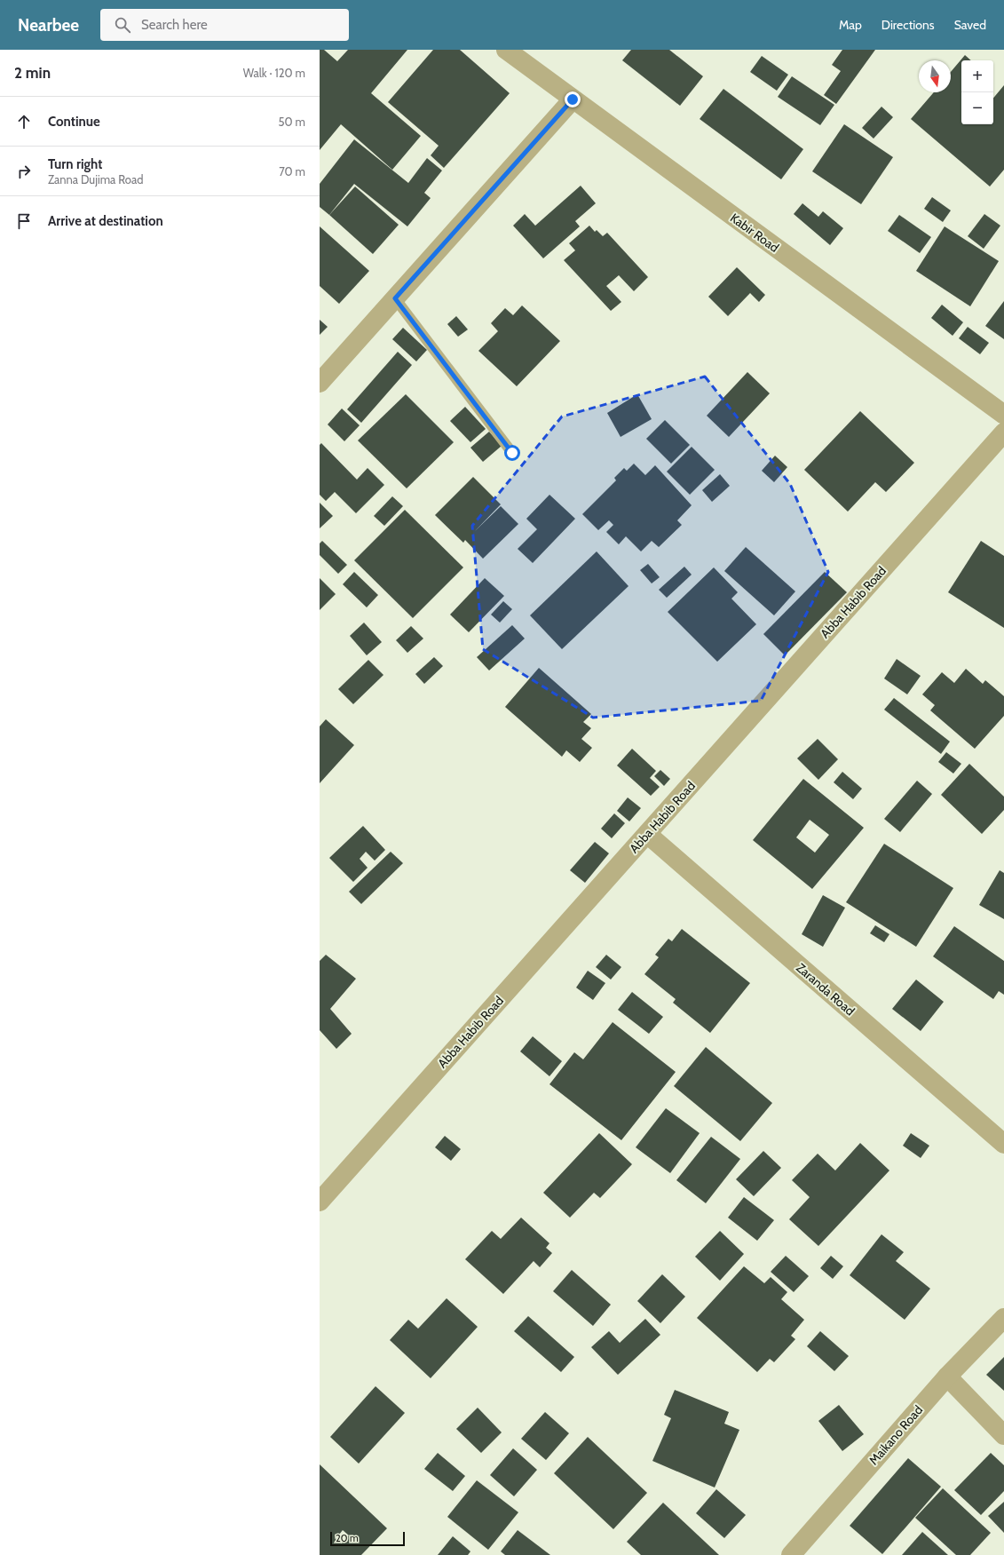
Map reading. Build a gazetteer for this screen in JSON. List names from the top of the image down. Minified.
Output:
{"streets":{"street":["Kabir Road","Abba Habib Road","Zaranda Road","Maikano Road"]},"crossings":[["Abba Habib Road","Zaranda Road"]],"scale_bar":"20 m","north":"bottom","page":{"header":"Nearbee","search":"Search here","nav":["Map","Directions","Saved"],"heading":["2 min","Walk · 120 m"],"map_buttons":["+","−"],"list":[["Continue","50 m"],["Turn right","Zanna Dujima Road","70 m"],"Arrive at destination"],"scale":"20 m"}}
